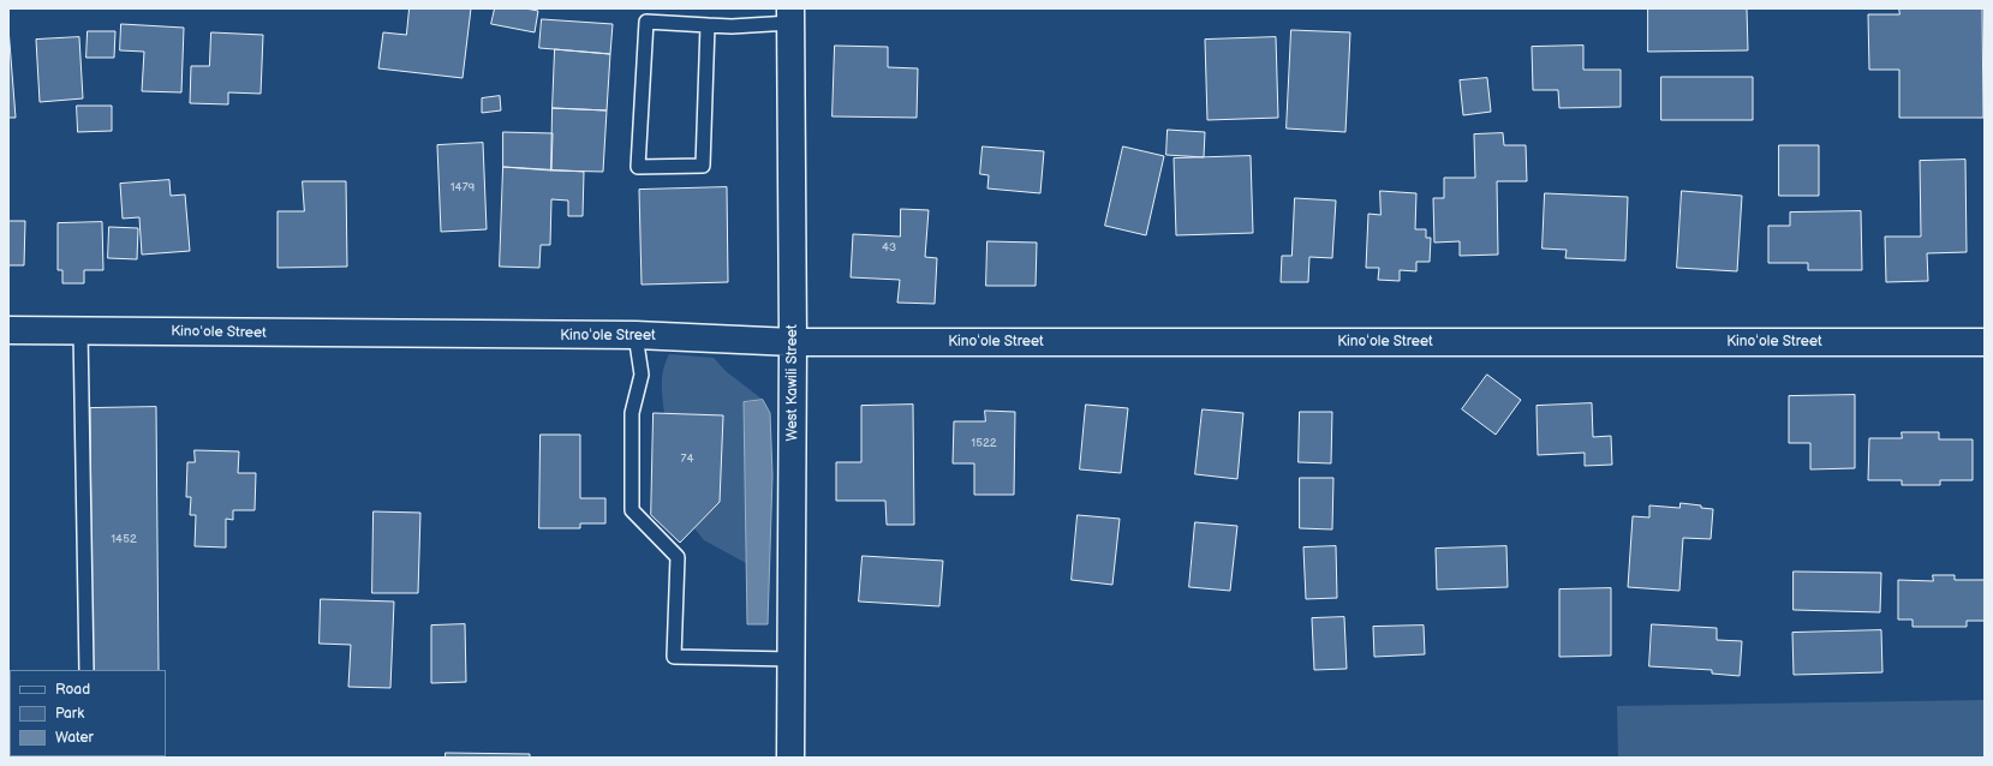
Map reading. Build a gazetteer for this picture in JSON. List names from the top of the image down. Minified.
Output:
{"streets":{"street":["Kinoʻole Street","West Kawili Street"]},"crossings":[["Kinoʻole Street","West Kawili Street"]],"house_numbers":["1479","43","1522","74","1452"],"legend":["Road","Park","Water"]}
